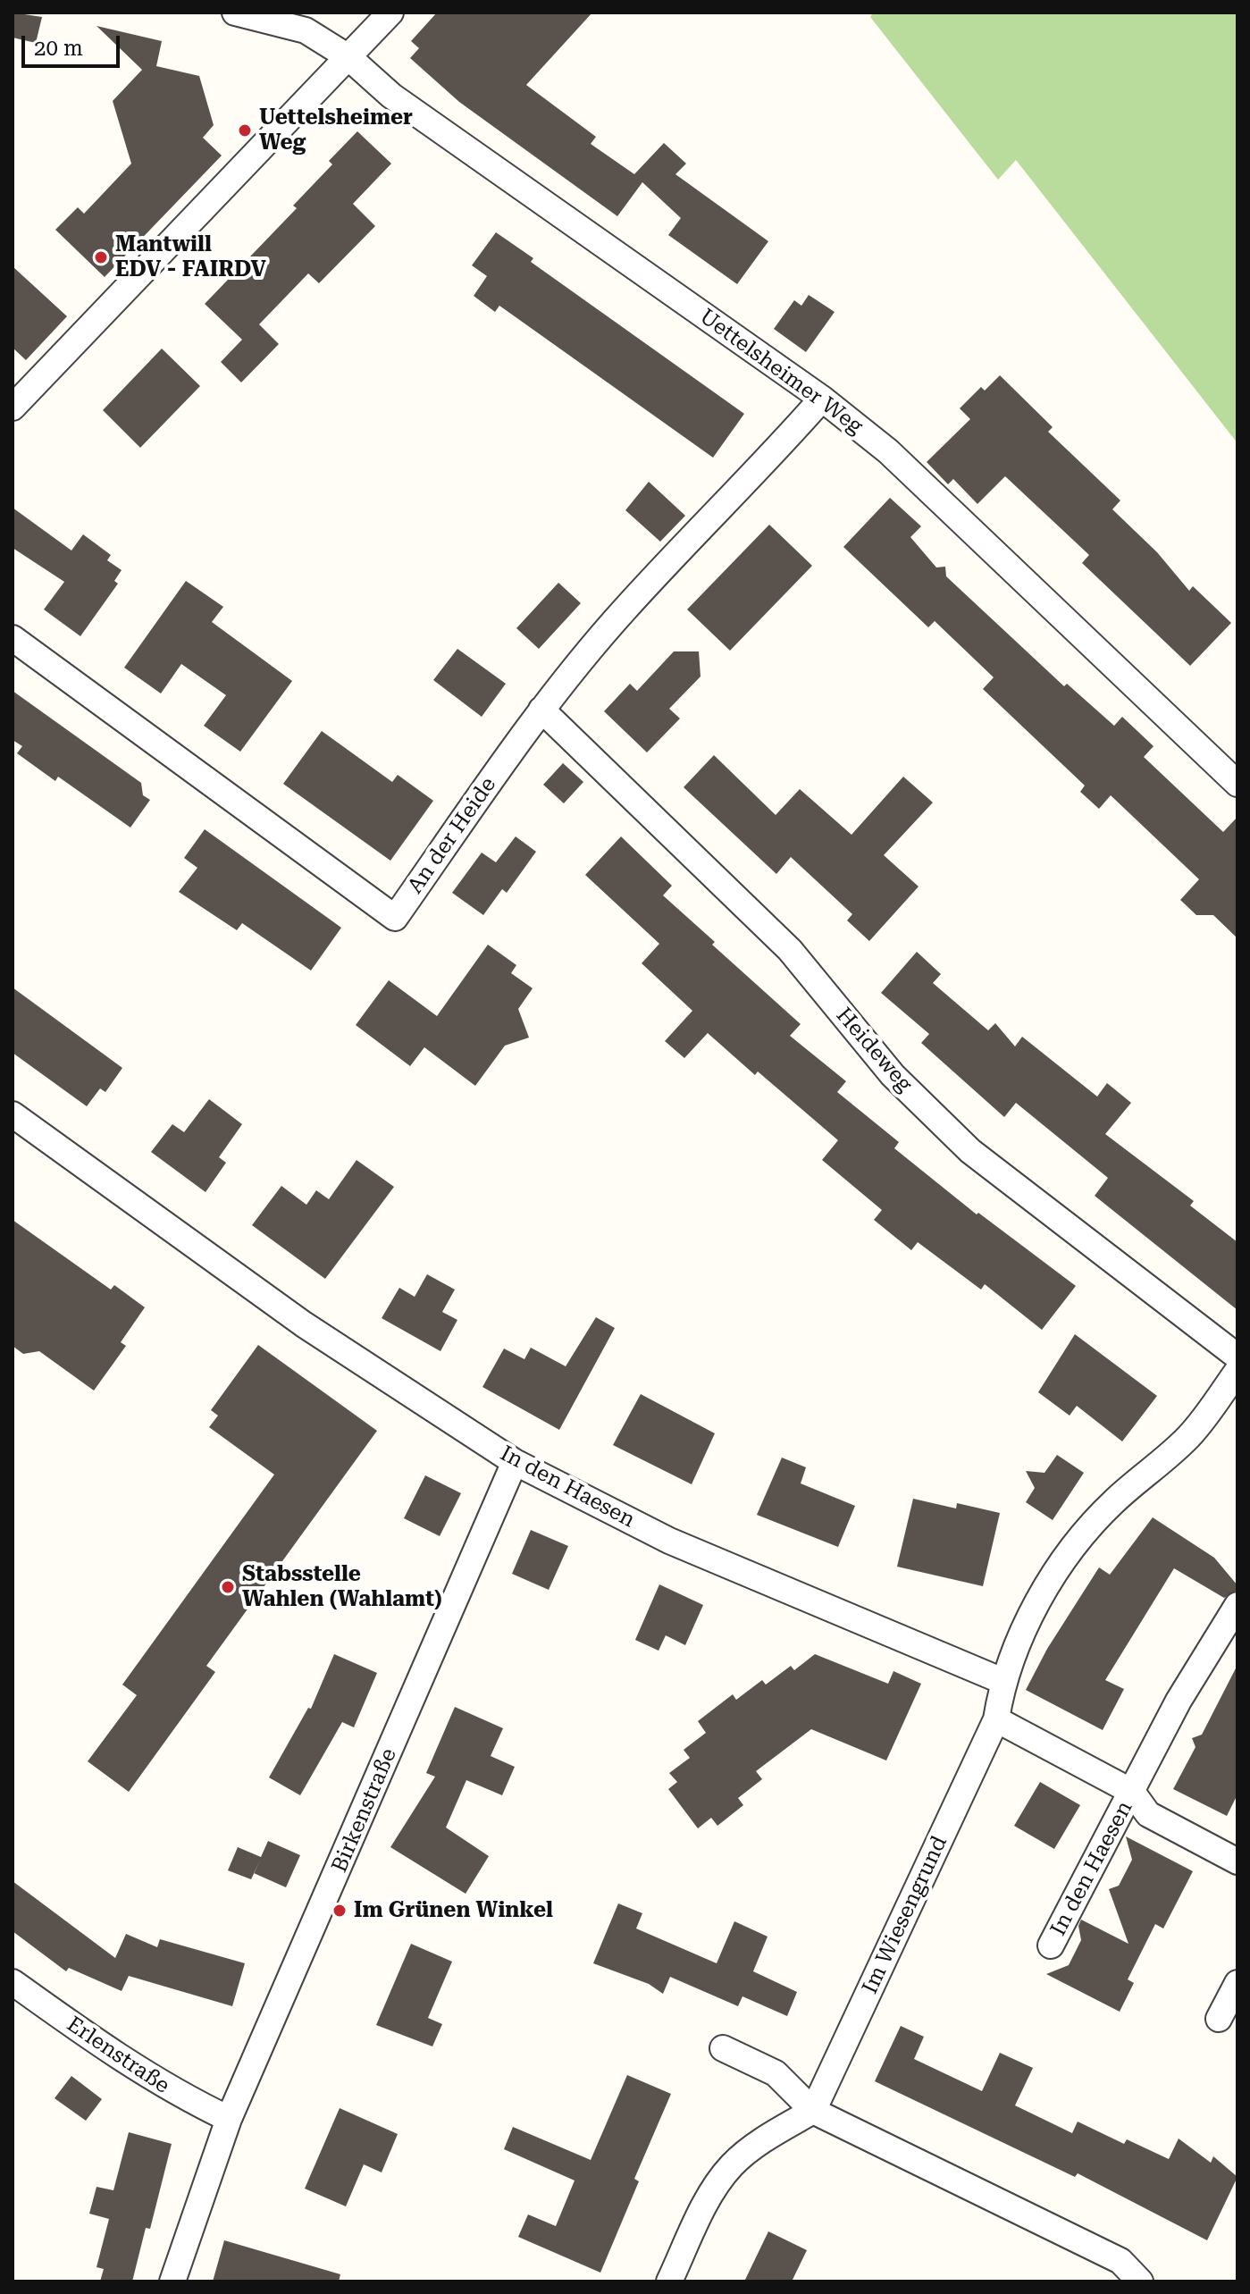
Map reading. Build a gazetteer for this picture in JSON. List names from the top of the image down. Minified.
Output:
{"streets":{"street":["Uettelsheimer Weg","An der Heide","Heideweg","In den Haesen","Birkenstraße","Im Wiesengrund","Erlenstraße"]},"crossings":[["Uettelsheimer Weg","An der Heide"],["An der Heide","Heideweg"],["In den Haesen","Birkenstraße"],["In den Haesen","Im Wiesengrund"],["Birkenstraße","Erlenstraße"]],"places":["Uettelsheimer Weg","Mantwill EDV - FAIRDV","Stabsstelle Wahlen (Wahlamt)","Im Grünen Winkel"],"scale_bar":"20 m"}
